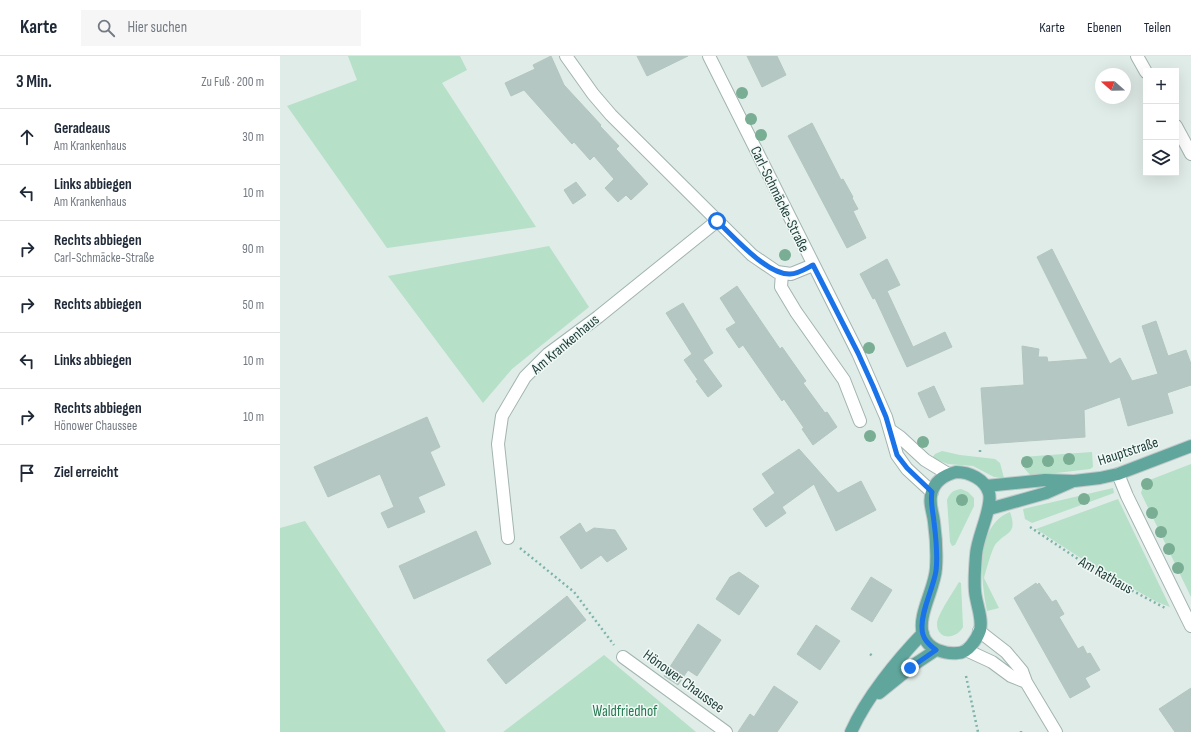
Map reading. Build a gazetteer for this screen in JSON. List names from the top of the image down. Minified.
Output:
{"streets":{"main road":["Hauptstraße"],"street":["Carl-Schmäcke-Straße","Am Krankenhaus","Hönower Chaussee"],"path":["Am Rathaus"]},"parks":["Waldfriedhof"],"north":"left","page":{"header":"Karte","search":"Hier suchen","nav":["Karte","Ebenen","Teilen"],"heading":["3 Min.","Zu Fuß · 200 m"],"map_buttons":["+","−"],"list":[["Geradeaus","Am Krankenhaus","30 m"],["Links abbiegen","Am Krankenhaus","10 m"],["Rechts abbiegen","Carl-Schmäcke-Straße","90 m"],["Rechts abbiegen","50 m"],["Links abbiegen","10 m"],["Rechts abbiegen","Hönower Chaussee","10 m"],"Ziel erreicht"]}}
